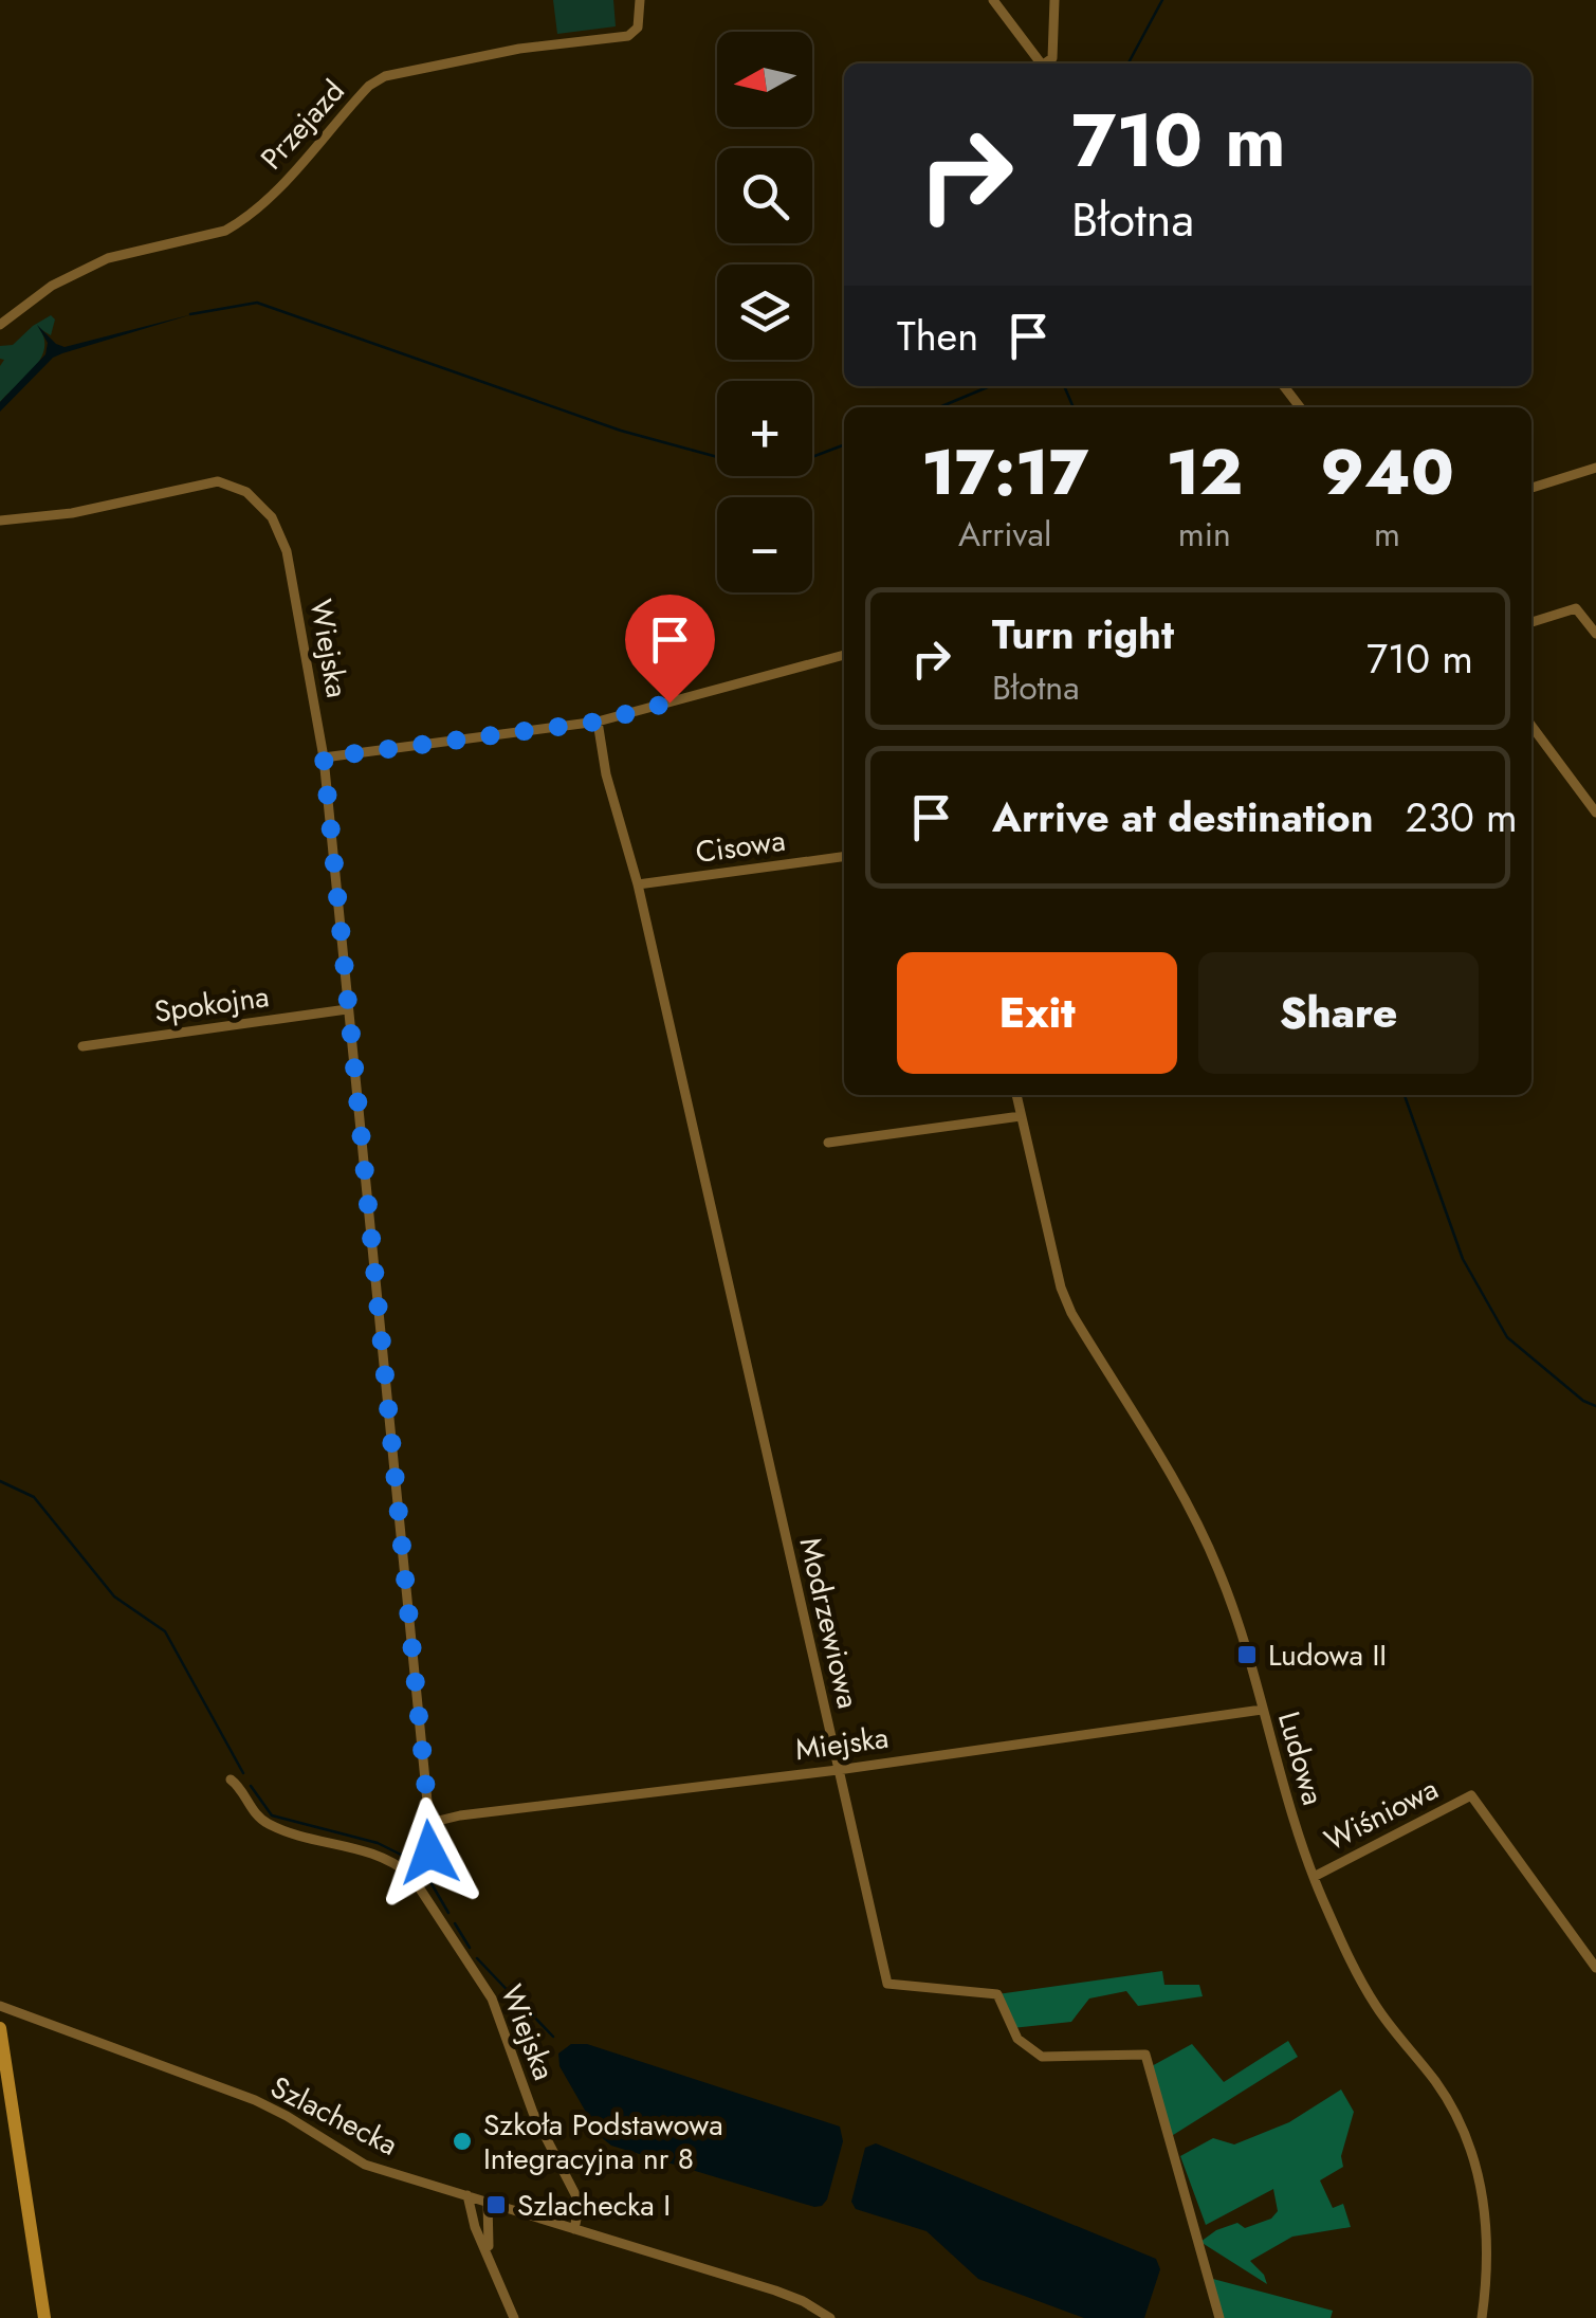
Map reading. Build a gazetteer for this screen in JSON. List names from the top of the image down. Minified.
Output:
{"streets":{"street":["Przejazd","Wiejska","Cisowa","Spokojna","Modrzewiowa","Miejska","Ludowa","Wiśniowa","Szlachecka"]},"crossings":[["Wiejska","Spokojna"],["Wiejska","Miejska"],["Wiejska","Szlachecka"],["Cisowa","Modrzewiowa"],["Modrzewiowa","Miejska"],["Miejska","Ludowa"],["Ludowa","Wiśniowa"]],"places":{"transit":["Ludowa II","Szlachecka I"],"other":["Szkoła Podstawowa Integracyjna nr 8"]},"north":"left","page":{"map_buttons":["+","−"],"turn":["710 m","Błotna"],"then":"Then","eta":["17:17","Arrival","12","min","940","m"],"list":[{"name":"Turn right","note":"Błotna","value":"710 m"},{"name":"Arrive at destination","value":"230 m"}],"buttons":["Exit","Share"]}}
